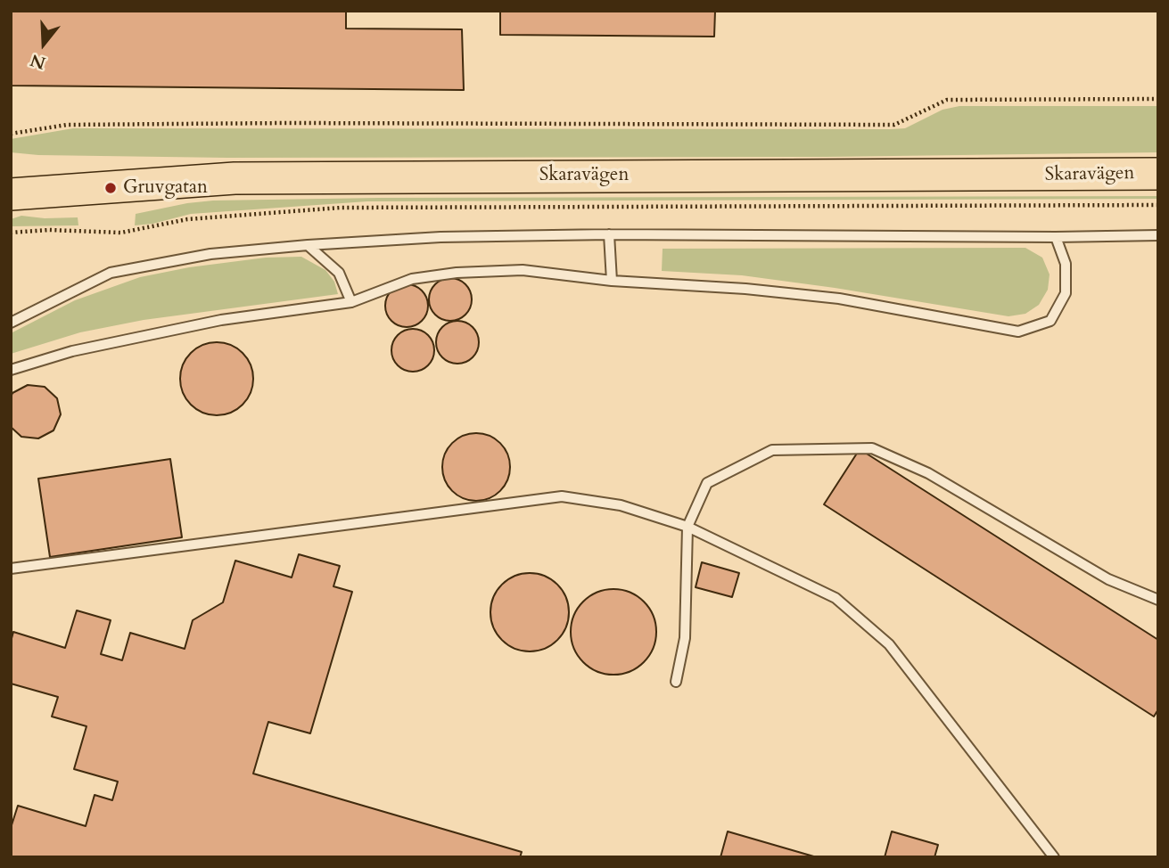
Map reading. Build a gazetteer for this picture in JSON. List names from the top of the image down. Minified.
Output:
{"streets":{"main road":["Skaravägen"]},"places":["Gruvgatan"],"north":"bottom"}
